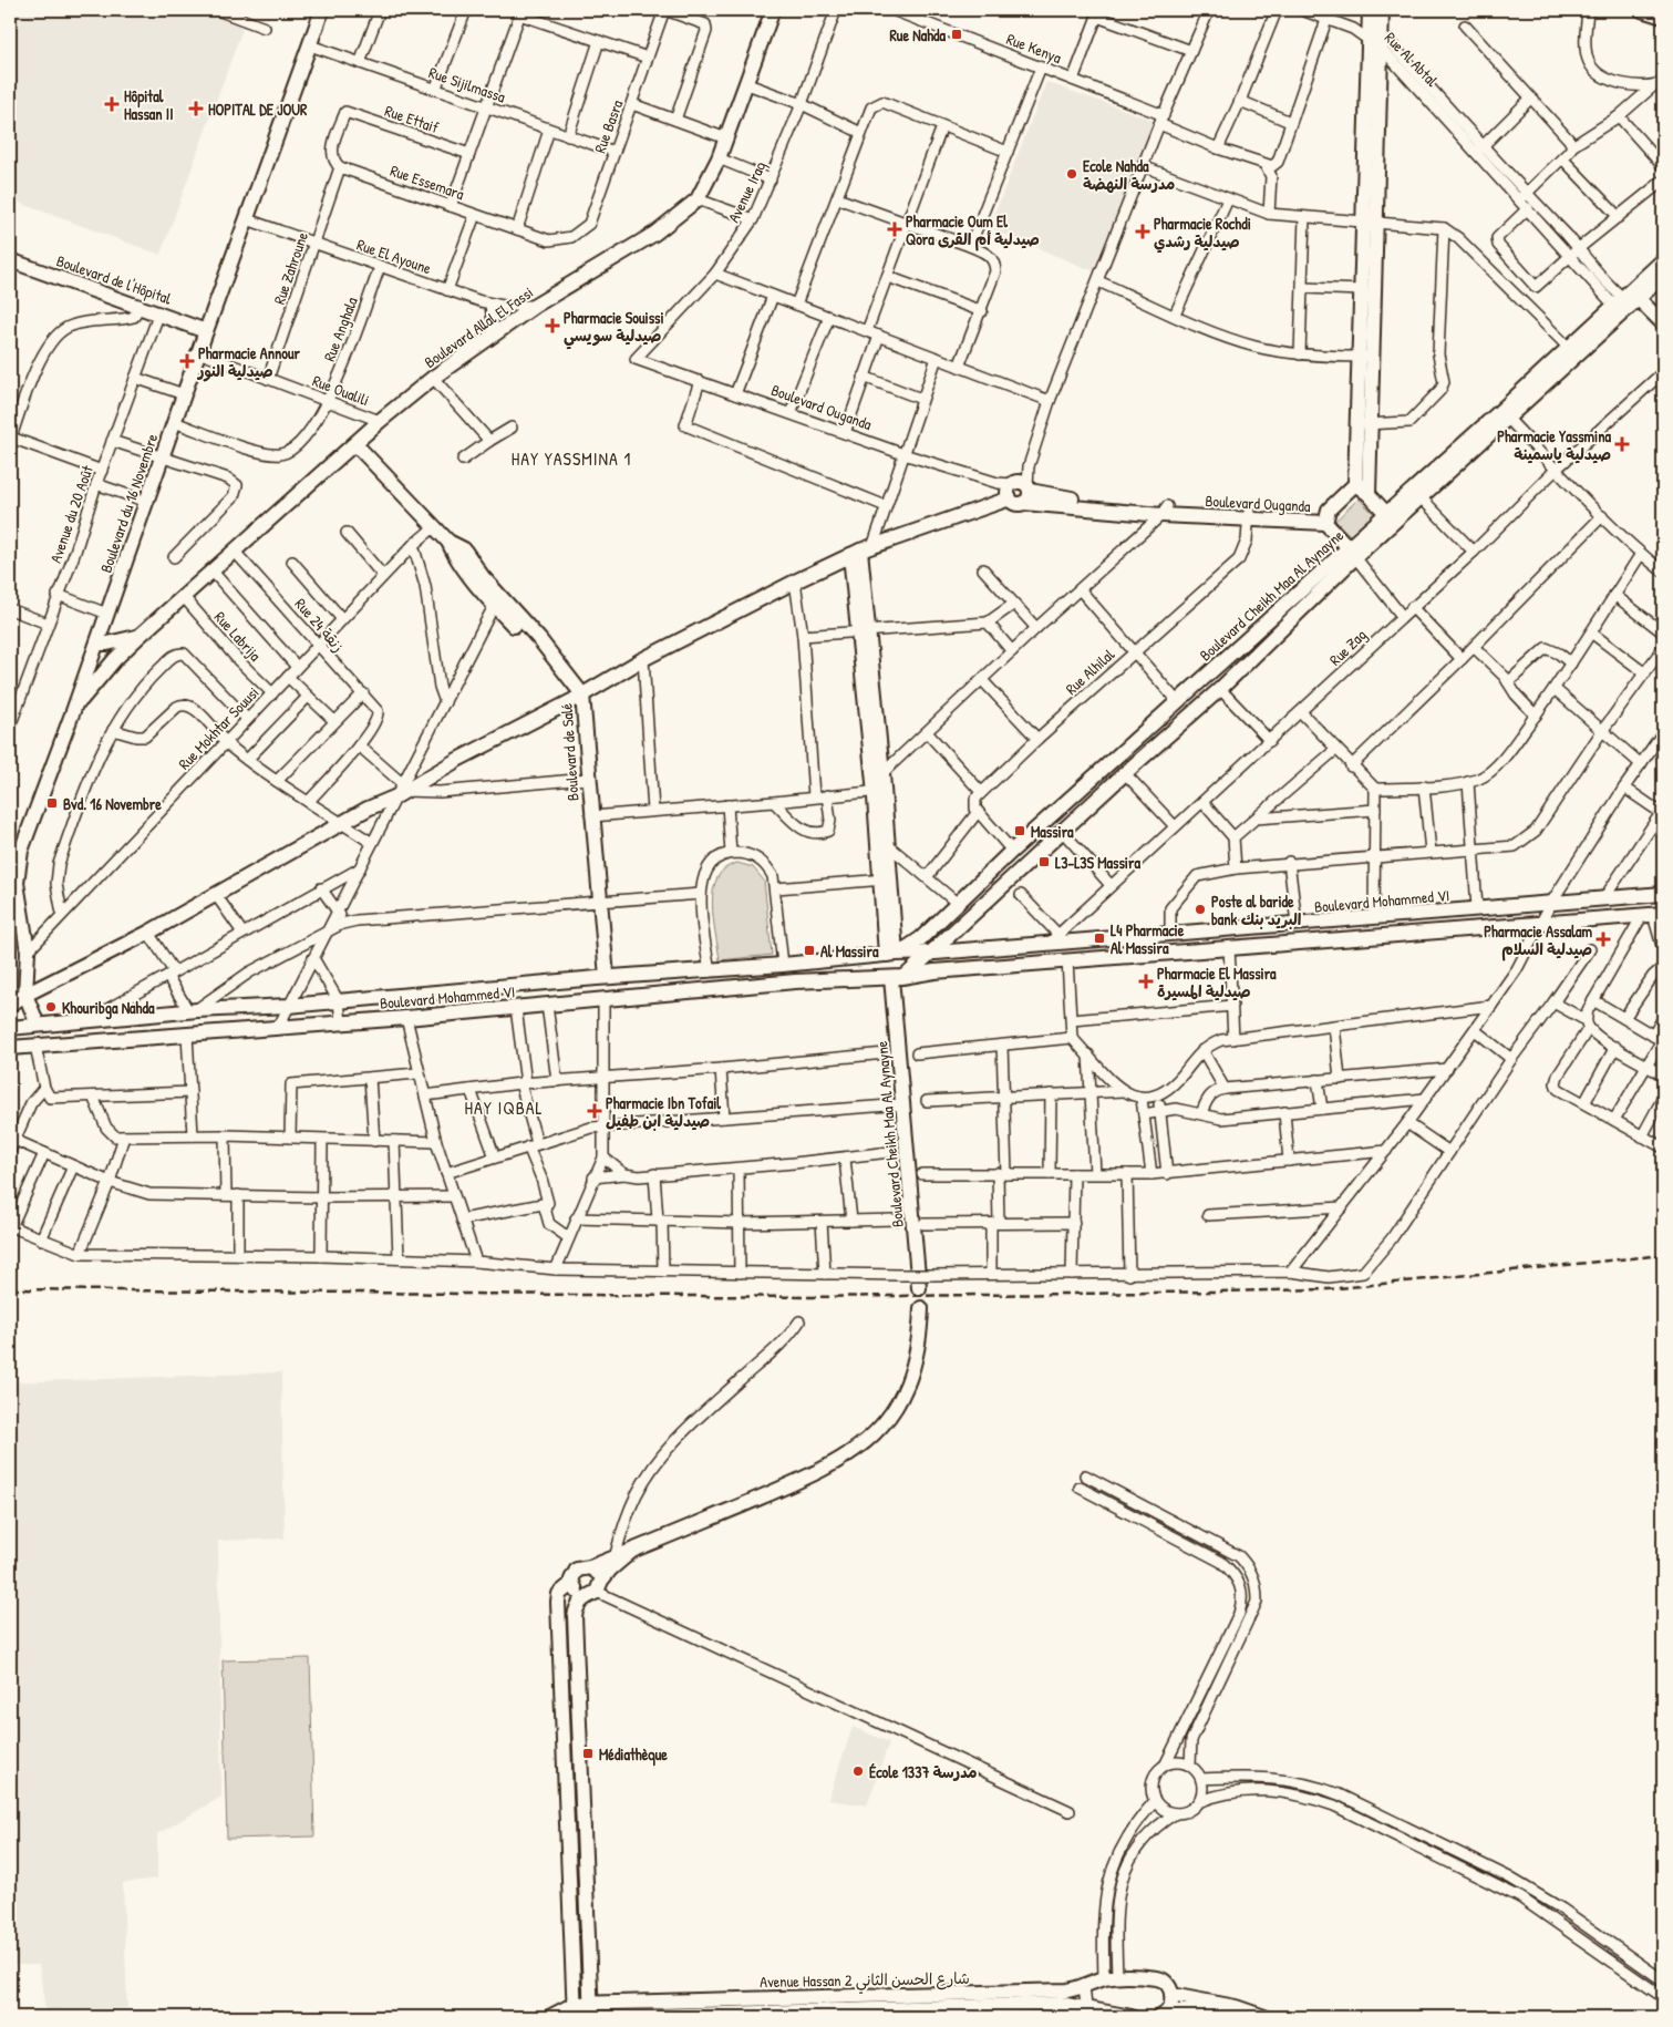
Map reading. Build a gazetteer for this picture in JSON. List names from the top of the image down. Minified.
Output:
{"streets":{"street":["Rue Kenya","Rue Al Abtal","Rue Sijilmassa","Rue Ettaif","Rue Basra","Rue Essemara","Avenue Iraq","Rue El Ayoune","Rue Zahroune","Boulevard de l'Hôpital","Boulevard Allal El Fassi","Rue Anghala","Rue Oualili","Boulevard Ouganda","Boulevard du 16 Novembre","Avenue du 20 Août","Boulevard Cheikh Maa Al Aynayne","Rue 24 زنقة","Rue Labrija","Rue Zag","Rue Alhilal","Rue Mokhtar Souusi","Boulevard de Salé","Boulevard Mohammed VI","Avenue Hassan 2 شارع الحسن الثاني"]},"crossings":[["Rue Al Abtal","Boulevard Cheikh Maa Al Aynayne"],["Rue Sijilmassa","Rue Basra"],["Rue Sijilmassa","Boulevard du 16 Novembre"],["Rue Ettaif","Rue Essemara"],["Rue Ettaif","Rue Zahroune"],["Rue Basra","Rue Essemara"],["Rue Essemara","Rue Zahroune"],["Avenue Iraq","Boulevard Ouganda"],["Rue El Ayoune","Rue Zahroune"],["Rue El Ayoune","Boulevard Allal El Fassi"],["Rue El Ayoune","Rue Anghala"],["Rue El Ayoune","Boulevard du 16 Novembre"],["Rue Zahroune","Rue Oualili"],["Boulevard de l'Hôpital","Boulevard du 16 Novembre"],["Boulevard de l'Hôpital","Avenue du 20 Août"],["Boulevard Allal El Fassi","Rue Oualili"],["Boulevard Allal El Fassi","Boulevard du 16 Novembre"],["Boulevard Allal El Fassi","Rue 24 زنقة"],["Boulevard Allal El Fassi","Rue Labrija"],["Boulevard Allal El Fassi","Boulevard de Salé"],["Rue Anghala","Rue Oualili"],["Rue Anghala","Boulevard du 16 Novembre"],["Rue Oualili","Boulevard du 16 Novembre"],["Boulevard Ouganda","Rue Alhilal"],["Boulevard du 16 Novembre","Rue Mokhtar Souusi"],["Boulevard Cheikh Maa Al Aynayne","Boulevard Mohammed VI"],["Rue 24 زنقة","Rue Mokhtar Souusi"],["Rue Labrija","Rue Mokhtar Souusi"],["Rue Zag","Boulevard Mohammed VI"],["Rue Mokhtar Souusi","Boulevard de Salé"],["Boulevard de Salé","Boulevard Mohammed VI"]],"districts":["HAY YASSMINA 1","HAY IQBAL"],"places":{"transit":["Rue Nahda","Bvd. 16 Novembre","Massira","L3-L3S Massira","L4 Pharmacie Al Massira","Al Massira","Médiathèque"],"health":["Hôpital Hassan II","HOPITAL DE JOUR","Pharmacie Oum El Qora صيدلية أم القرى","Pharmacie Rochdi صيدلية رشدي","Pharmacie Souissi صيدلية سويسي","Pharmacie Annour صيدلية النور","Pharmacie Yassmina صيدلية ياسمينة","Pharmacie Assalam صيدلية السلام","Pharmacie El Massira صيدلية المسيرة","Pharmacie Ibn Tofail صيدلية ابن طفيل"],"other":["Ecole Nahda مدرسة النهضة","Poste al baride bank البريد بنك","Khouribga Nahda","École مدرسة 1337"]}}
